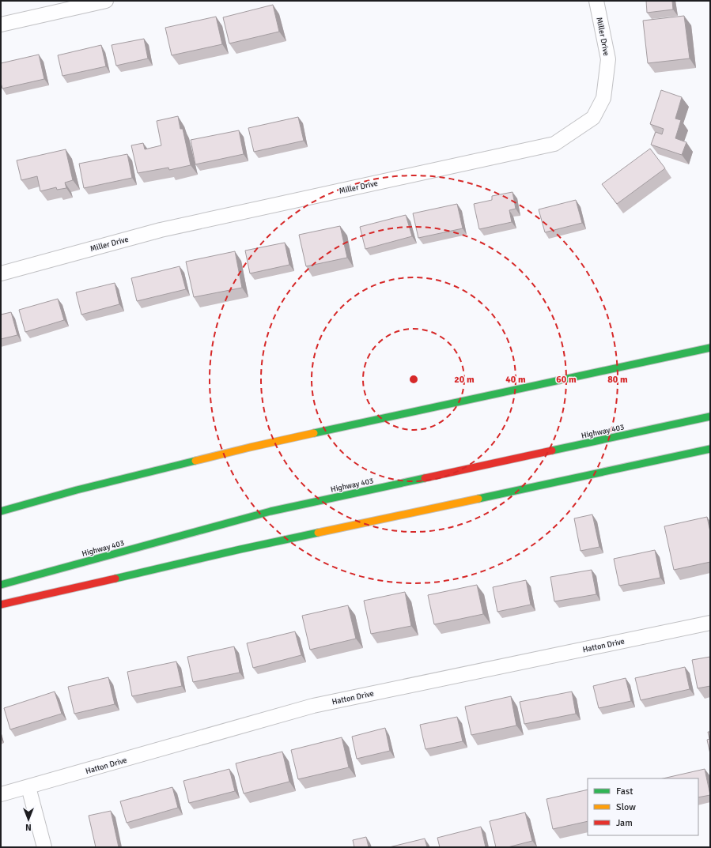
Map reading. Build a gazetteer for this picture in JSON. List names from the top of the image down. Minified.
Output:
{"streets":{"highway":["Highway 403"],"street":["Miller Drive","Hatton Drive"]},"legend":["Fast","Slow","Jam"],"north":"bottom","rings":["20 m","40 m","60 m","80 m"]}
